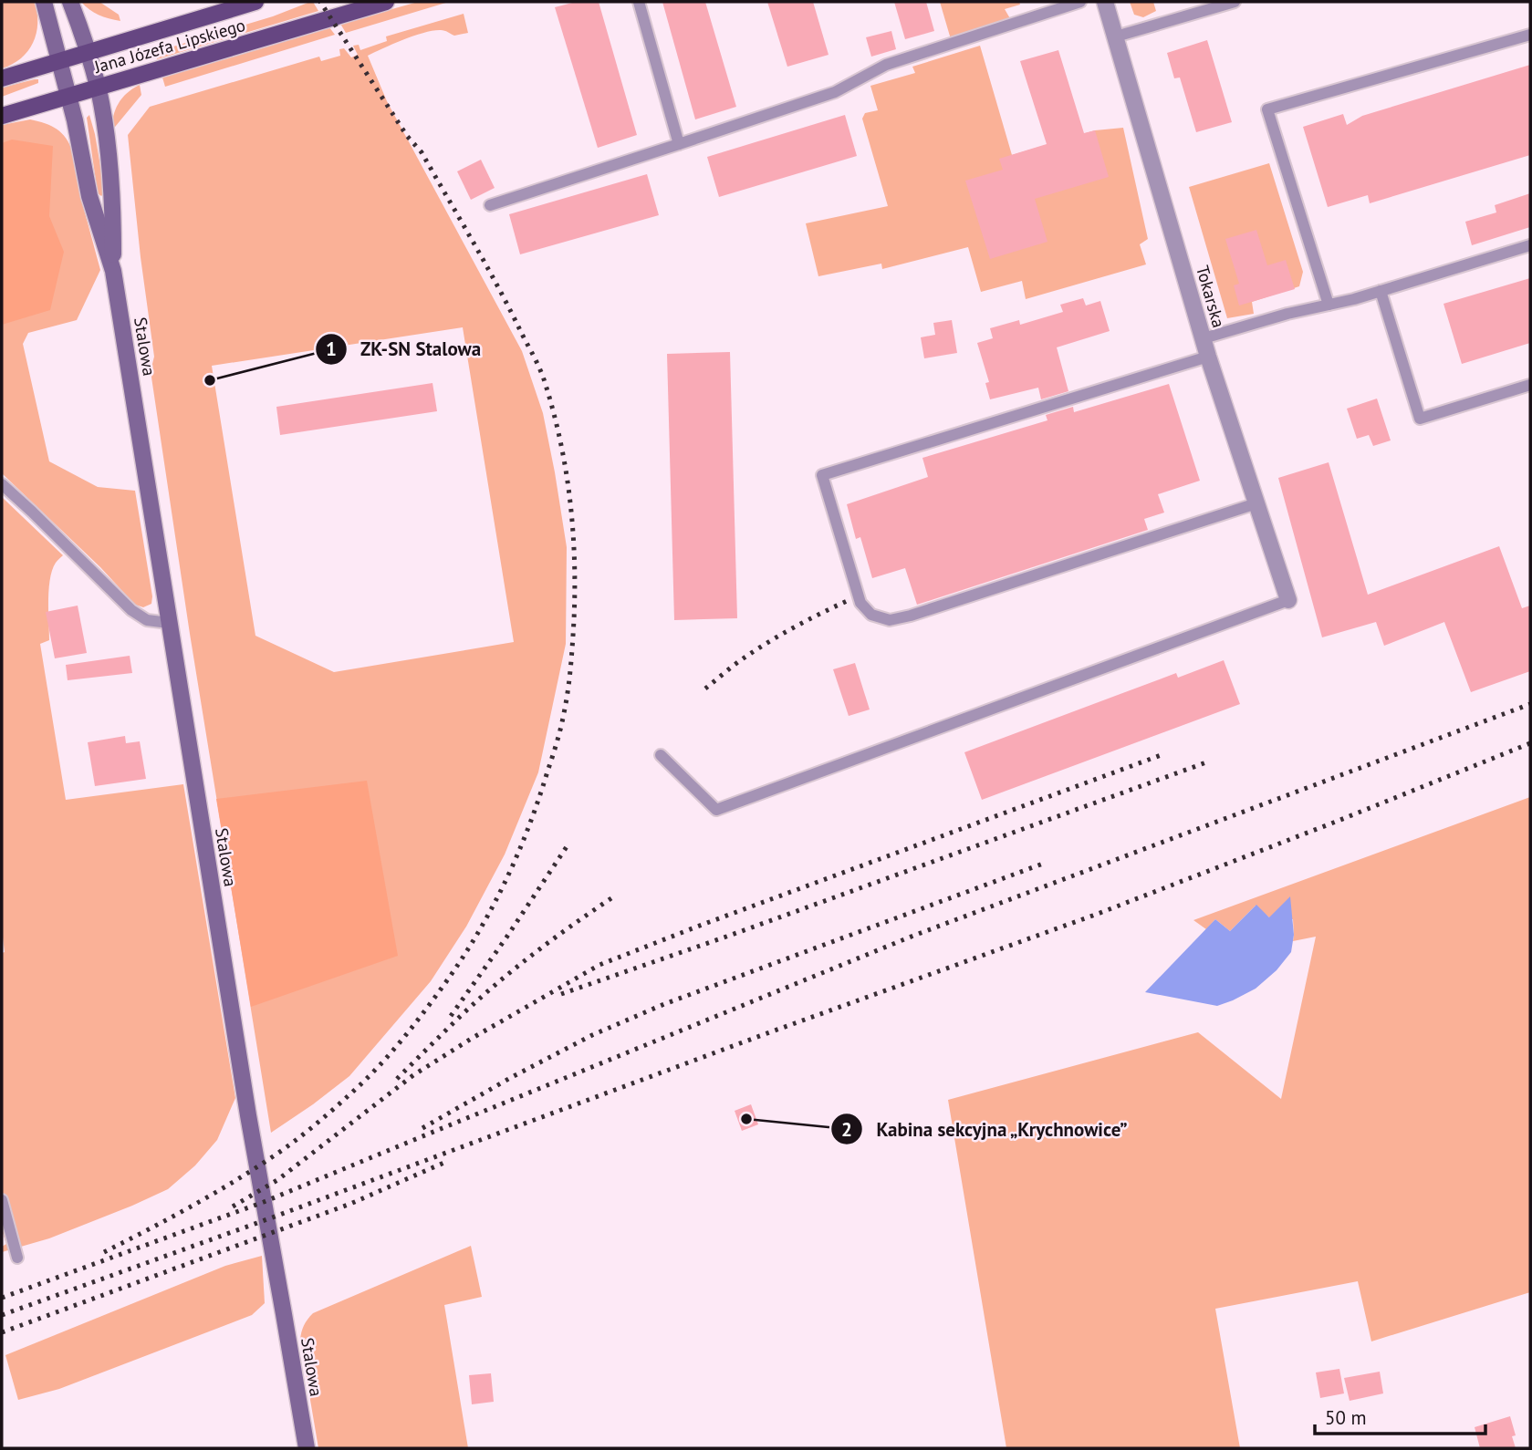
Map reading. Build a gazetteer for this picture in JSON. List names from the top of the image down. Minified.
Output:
{"streets":{"main road":["Jana Józefa Lipskiego"],"street":["Tokarska","Stalowa"]},"crossings":[["Jana Józefa Lipskiego","Stalowa"]],"places":["ZK-SN Stalowa","Kabina sekcyjna „Krychnowice”"],"scale_bar":"50 m"}
